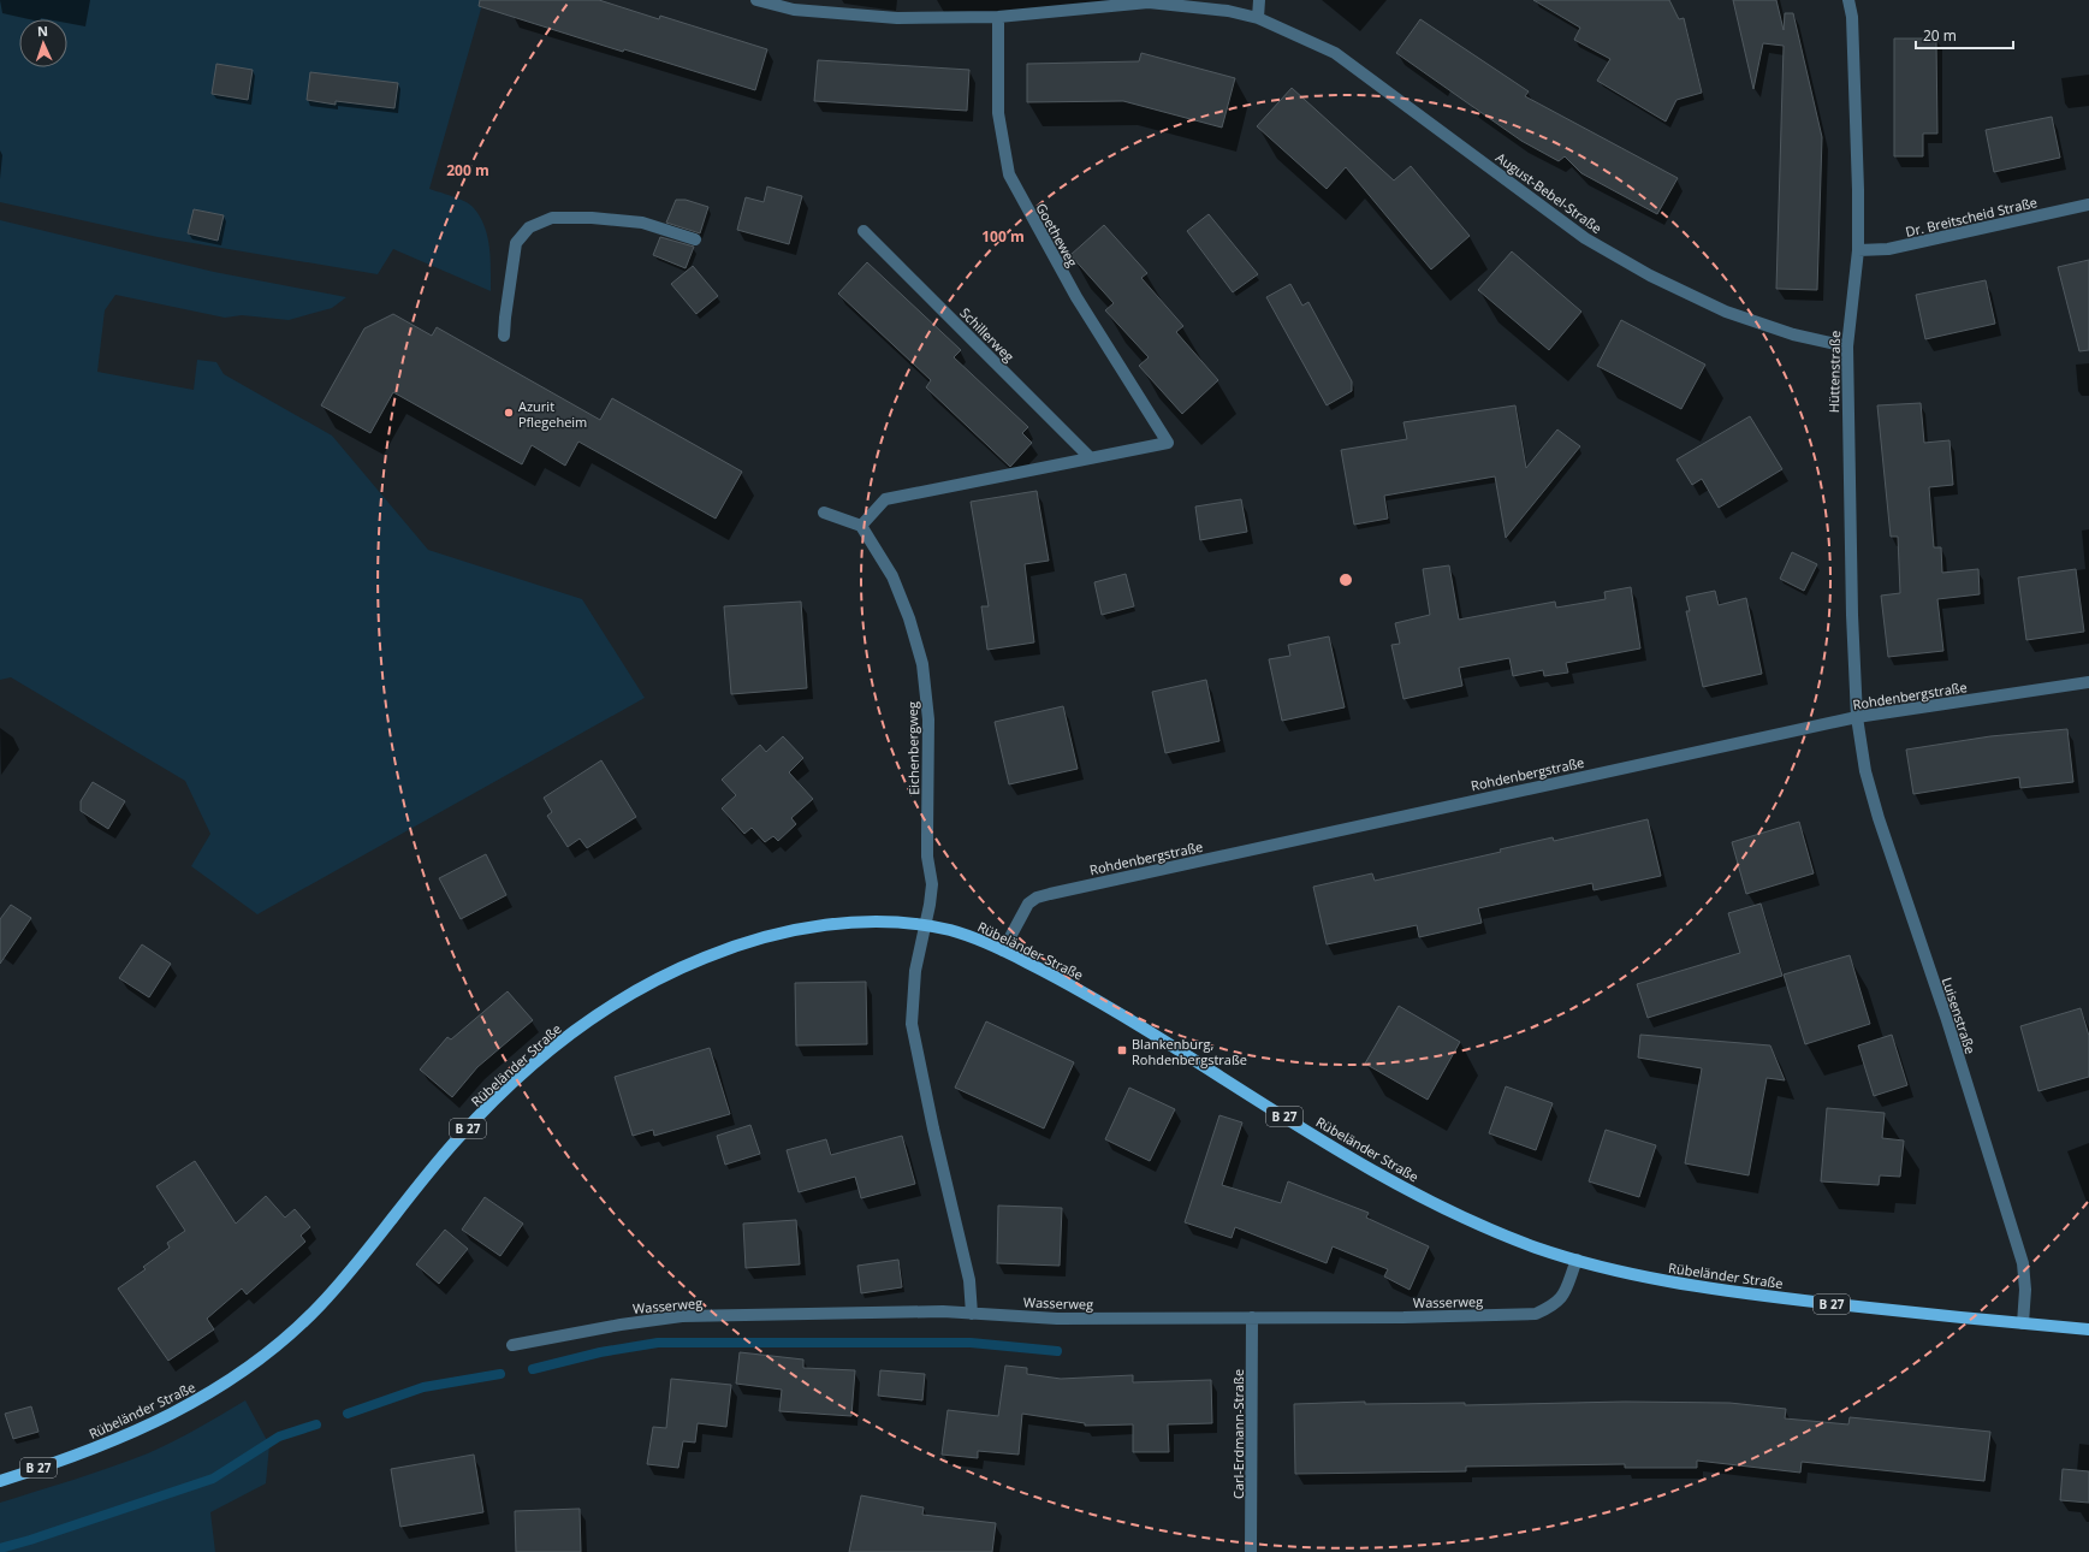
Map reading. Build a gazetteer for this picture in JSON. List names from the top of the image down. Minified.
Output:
{"streets":{"main road":["Rübeländer Straße","B 27"],"street":["August-Bebel-Straße","Dr. Breitscheid Straße","Goetheweg","Schillerweg","Hüttenstraße","Rohdenbergstraße","Eichenbergweg","Luisenstraße","Wasserweg","Carl-Erdmann-Straße"]},"crossings":[["August-Bebel-Straße","Goetheweg"],["August-Bebel-Straße","Hüttenstraße"],["Dr. Breitscheid Straße","Hüttenstraße"],["Goetheweg","Schillerweg"],["Hüttenstraße","Rohdenbergstraße"],["Hüttenstraße","Luisenstraße"],["Rohdenbergstraße","Rübeländer Straße"],["Rohdenbergstraße","Luisenstraße"],["Eichenbergweg","Rübeländer Straße"],["Eichenbergweg","Wasserweg"],["Rübeländer Straße","Luisenstraße"],["Rübeländer Straße","Wasserweg"],["Wasserweg","Carl-Erdmann-Straße"]],"places":{"other":["Azurit Pflegeheim"],"transit":["Blankenburg, Rohdenbergstraße"]},"scale_bar":"20 m","north":"top","rings":["200 m","100 m"]}
